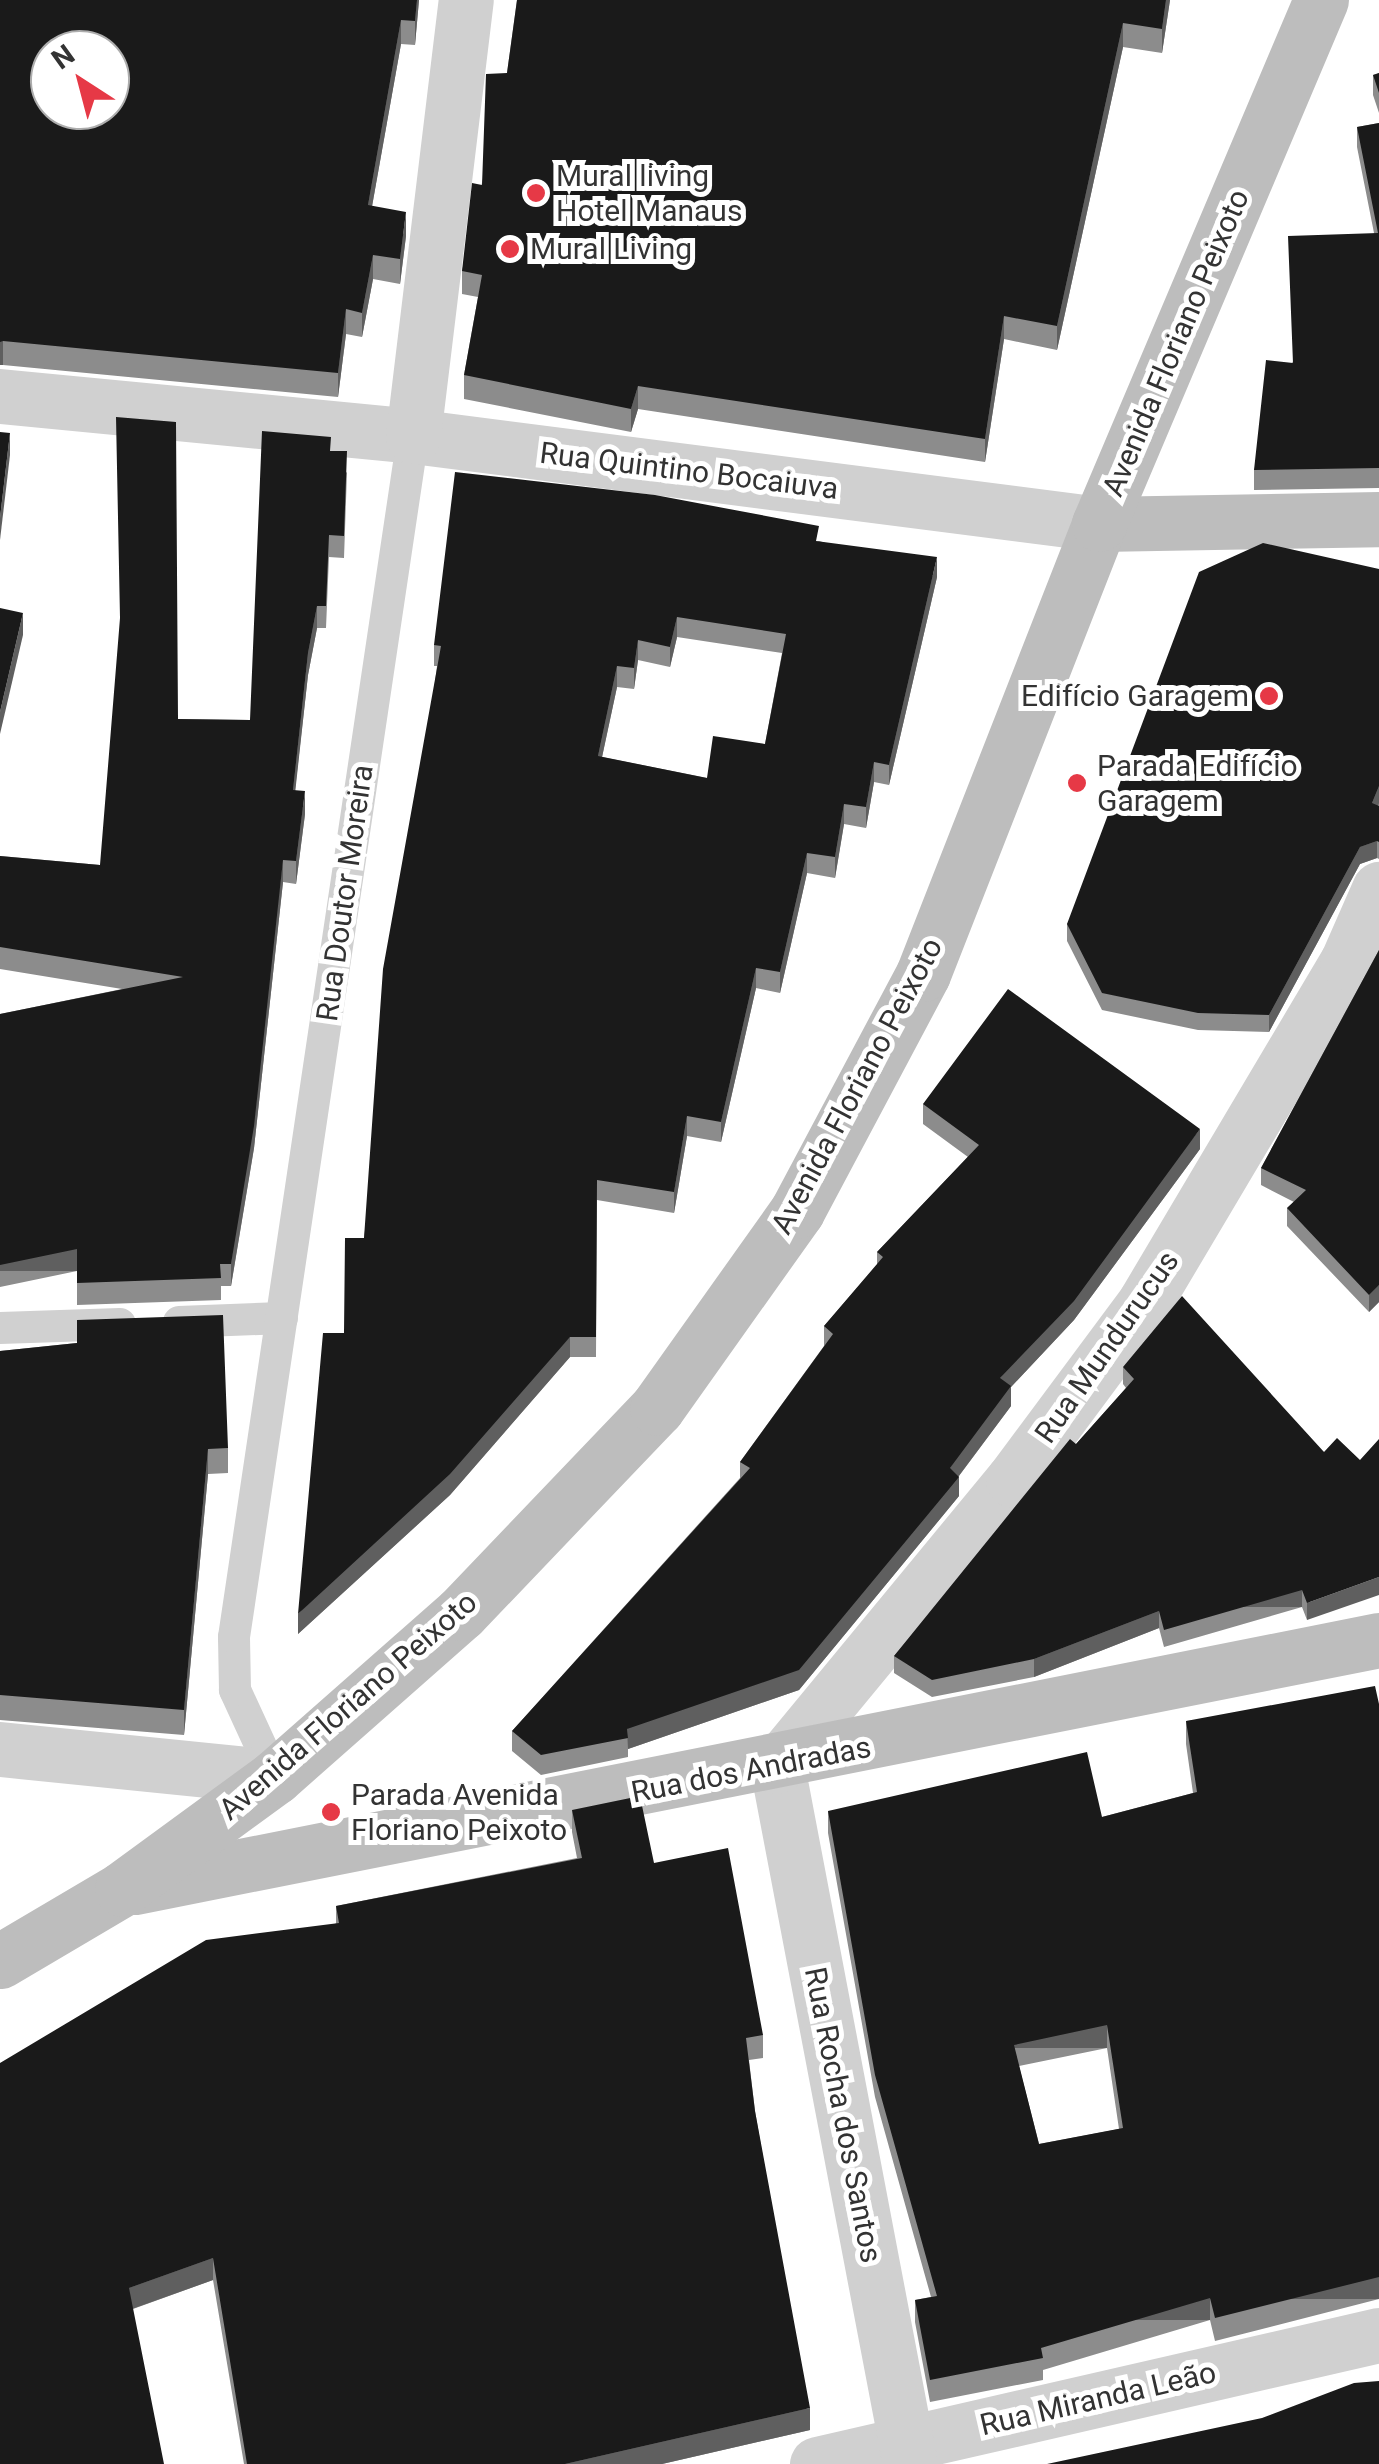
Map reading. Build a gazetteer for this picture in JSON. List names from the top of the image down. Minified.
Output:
{"streets":{"street":["Avenida Floriano Peixoto","Rua Quintino Bocaiuva","Rua Doutor Moreira","Rua Mundurucus","Rua dos Andradas","Rua Rocha dos Santos","Rua Miranda Leão"]},"crossings":[["Avenida Floriano Peixoto","Rua Quintino Bocaiuva"],["Avenida Floriano Peixoto","Rua Doutor Moreira"],["Avenida Floriano Peixoto","Rua dos Andradas"],["Rua Quintino Bocaiuva","Rua Doutor Moreira"],["Rua Mundurucus","Rua dos Andradas"],["Rua Mundurucus","Rua Rocha dos Santos"],["Rua dos Andradas","Rua Rocha dos Santos"],["Rua Rocha dos Santos","Rua Miranda Leão"]],"places":["Mural living Hotel Manaus","Mural Living","Edifício Garagem","Parada Edifício Garagem","Parada Avenida Floriano Peixoto"],"north":"top left"}
